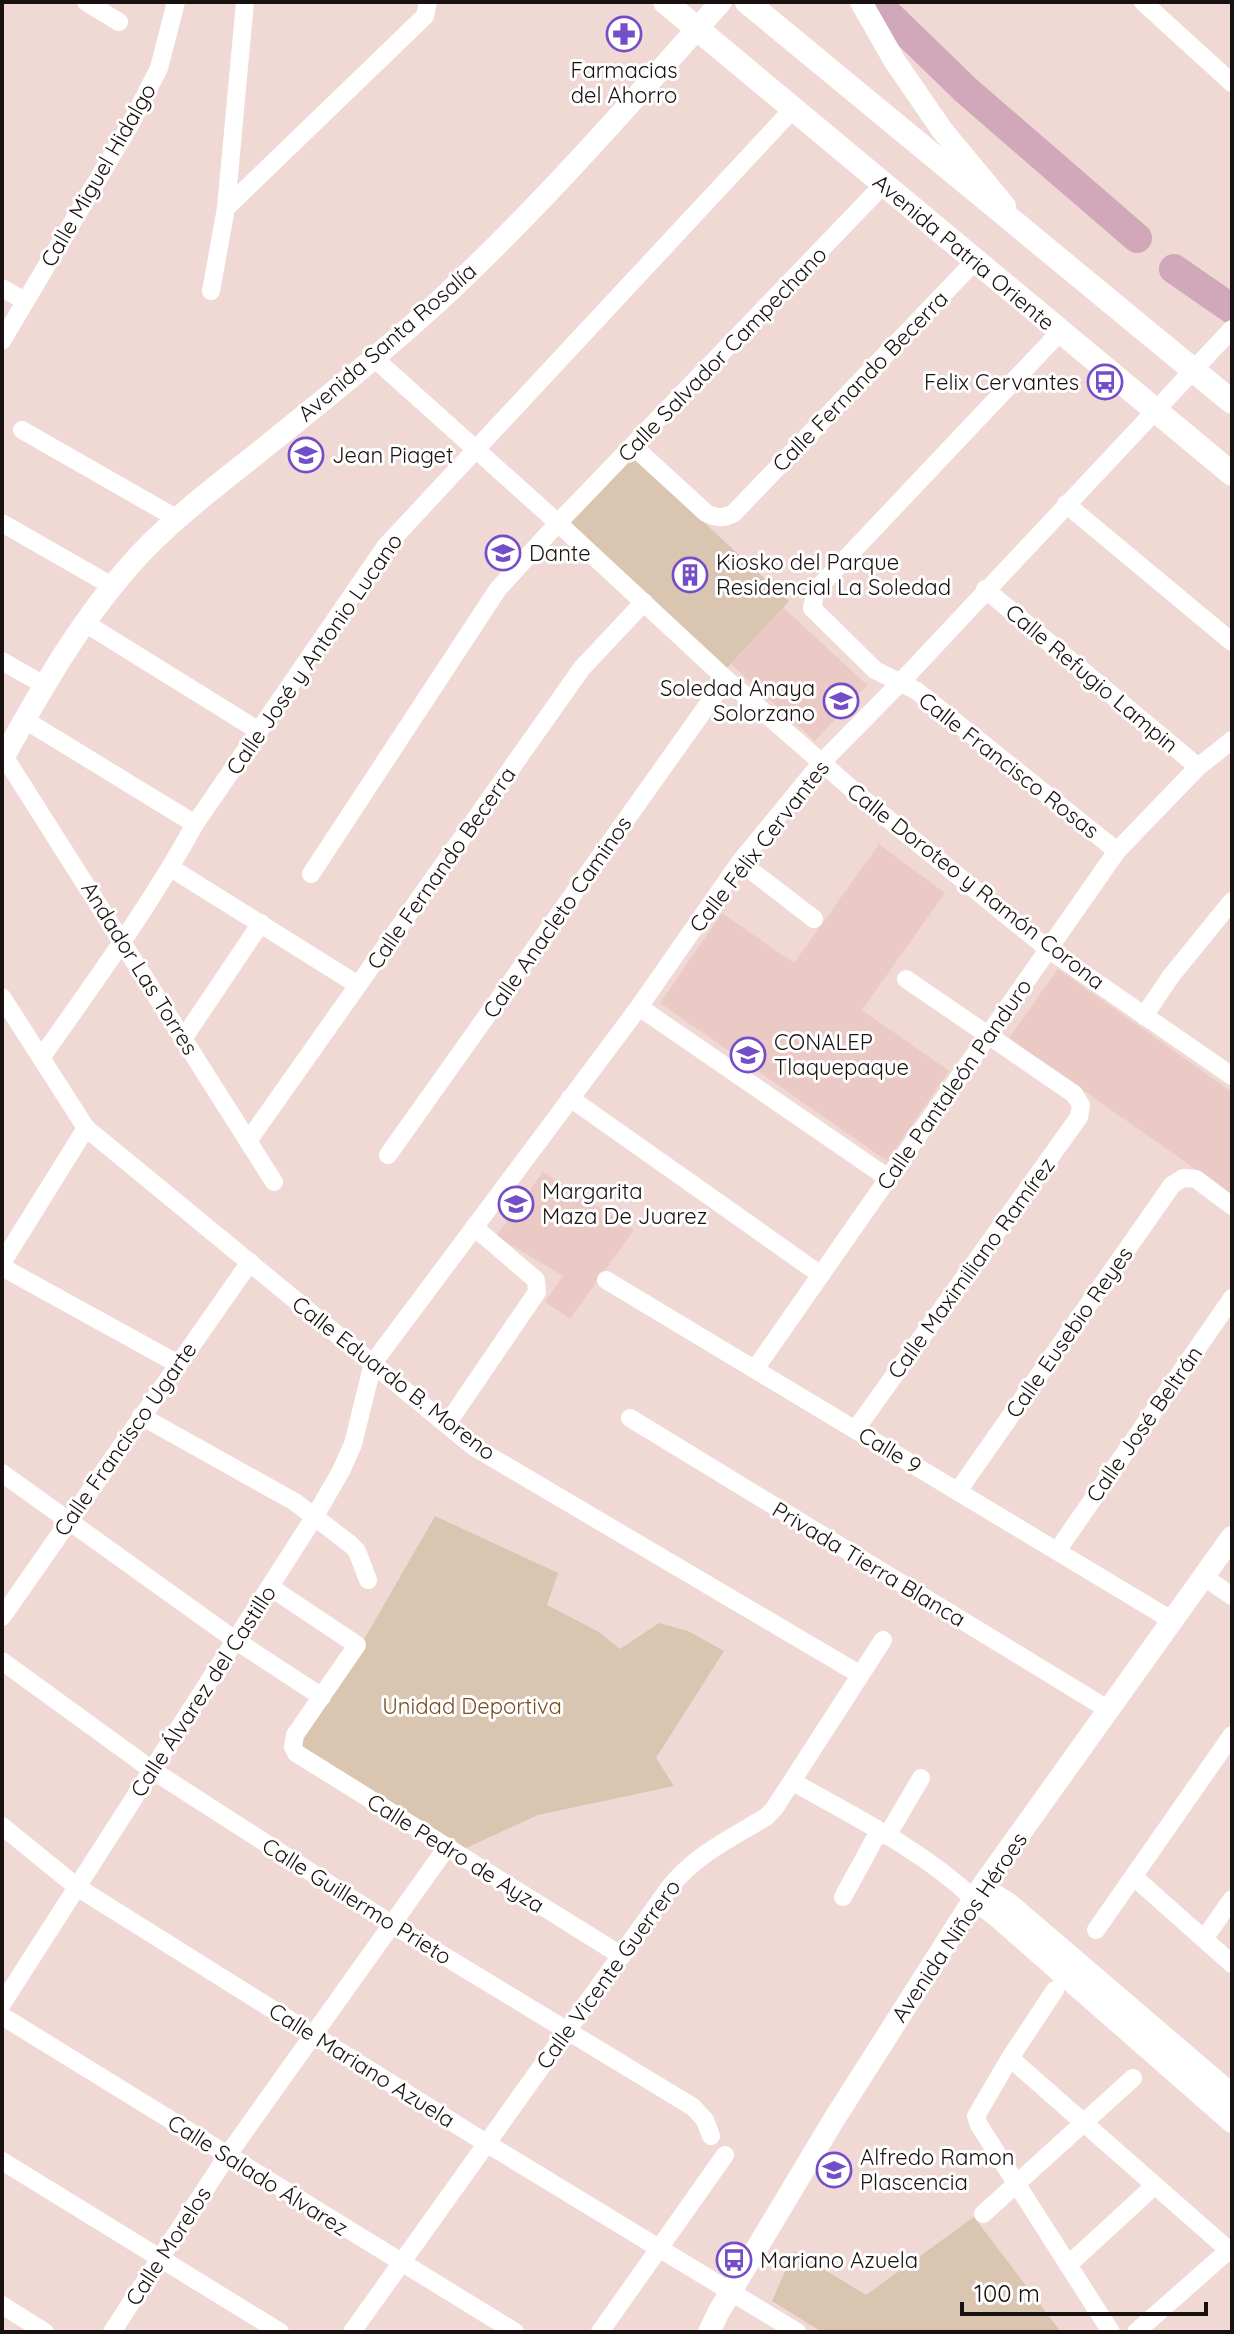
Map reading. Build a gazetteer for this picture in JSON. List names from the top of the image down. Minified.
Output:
{"streets":{"main road":["Avenida Patria Oriente"],"street":["Calle Miguel Hidalgo","Avenida Santa Rosalía","Calle Salvador Campechano","Calle Fernando Becerra","Calle José y Antonio Lucano","Calle Refugio Lampin","Calle Francisco Rosas","Calle Félix Cervantes","Calle Doroteo y Ramón Corona","Calle Anacleto Caminos","Andador Las Torres","Calle Pantaleón Panduro","Calle Maximiliano Ramírez","Calle Eusebio Reyes","Calle Eduardo B. Moreno","Calle José Beltrán","Calle Francisco Ugarte","Calle 9","Privada Tierra Blanca","Calle Álvarez del Castillo","Calle Pedro de Ayza","Calle Guillermo Prieto","Avenida Niños Héroes","Calle Vicente Guerrero","Calle Mariano Azuela","Calle Salado Álvarez","Calle Morelos"]},"crossings":[["Avenida Patria Oriente","Avenida Santa Rosalía"],["Avenida Patria Oriente","Calle Salvador Campechano"],["Avenida Patria Oriente","Calle Fernando Becerra"],["Avenida Patria Oriente","Calle José y Antonio Lucano"],["Avenida Patria Oriente","Calle Félix Cervantes"],["Avenida Santa Rosalía","Calle Doroteo y Ramón Corona"],["Avenida Santa Rosalía","Andador Las Torres"],["Calle Salvador Campechano","Calle Fernando Becerra"],["Calle Salvador Campechano","Calle Doroteo y Ramón Corona"],["Calle Fernando Becerra","Calle Doroteo y Ramón Corona"],["Calle Fernando Becerra","Andador Las Torres"],["Calle José y Antonio Lucano","Calle Doroteo y Ramón Corona"],["Calle José y Antonio Lucano","Andador Las Torres"],["Calle José y Antonio Lucano","Calle Eduardo B. Moreno"],["Calle Refugio Lampin","Calle Félix Cervantes"],["Calle Refugio Lampin","Calle Pantaleón Panduro"],["Calle Francisco Rosas","Calle Félix Cervantes"],["Calle Francisco Rosas","Calle Pantaleón Panduro"],["Calle Félix Cervantes","Calle Doroteo y Ramón Corona"],["Calle Félix Cervantes","Calle Eduardo B. Moreno"],["Calle Félix Cervantes","Calle Álvarez del Castillo"],["Calle Doroteo y Ramón Corona","Calle Anacleto Caminos"],["Calle Doroteo y Ramón Corona","Calle Pantaleón Panduro"],["Calle Pantaleón Panduro","Calle Maximiliano Ramírez"],["Calle Pantaleón Panduro","Calle 9"],["Calle Maximiliano Ramírez","Calle 9"],["Calle Eusebio Reyes","Calle 9"],["Calle Eduardo B. Moreno","Calle Francisco Ugarte"],["Calle Eduardo B. Moreno","Calle Álvarez del Castillo"],["Calle Eduardo B. Moreno","Calle Vicente Guerrero"],["Calle José Beltrán","Calle 9"],["Calle 9","Avenida Niños Héroes"],["Privada Tierra Blanca","Avenida Niños Héroes"],["Calle Álvarez del Castillo","Calle Guillermo Prieto"],["Calle Álvarez del Castillo","Calle Mariano Azuela"],["Calle Pedro de Ayza","Calle Vicente Guerrero"],["Calle Pedro de Ayza","Calle Morelos"],["Calle Guillermo Prieto","Calle Vicente Guerrero"],["Calle Guillermo Prieto","Calle Morelos"],["Avenida Niños Héroes","Calle Mariano Azuela"],["Calle Vicente Guerrero","Calle Mariano Azuela"],["Calle Vicente Guerrero","Calle Salado Álvarez"],["Calle Mariano Azuela","Calle Morelos"],["Calle Salado Álvarez","Calle Morelos"]],"parks":["Unidad Deportiva"],"places":{"pharmacy":["Farmacias del Ahorro"],"bus stop":["Felix Cervantes","Mariano Azuela"],"school or university":["Jean Piaget","Dante","Soledad Anaya Solorzano","CONALEP Tlaquepaque","Margarita Maza De Juarez","Alfredo Ramon Plascencia"],"building":["Kiosko del Parque Residencial La Soledad"]},"scale_bar":"100 m"}
